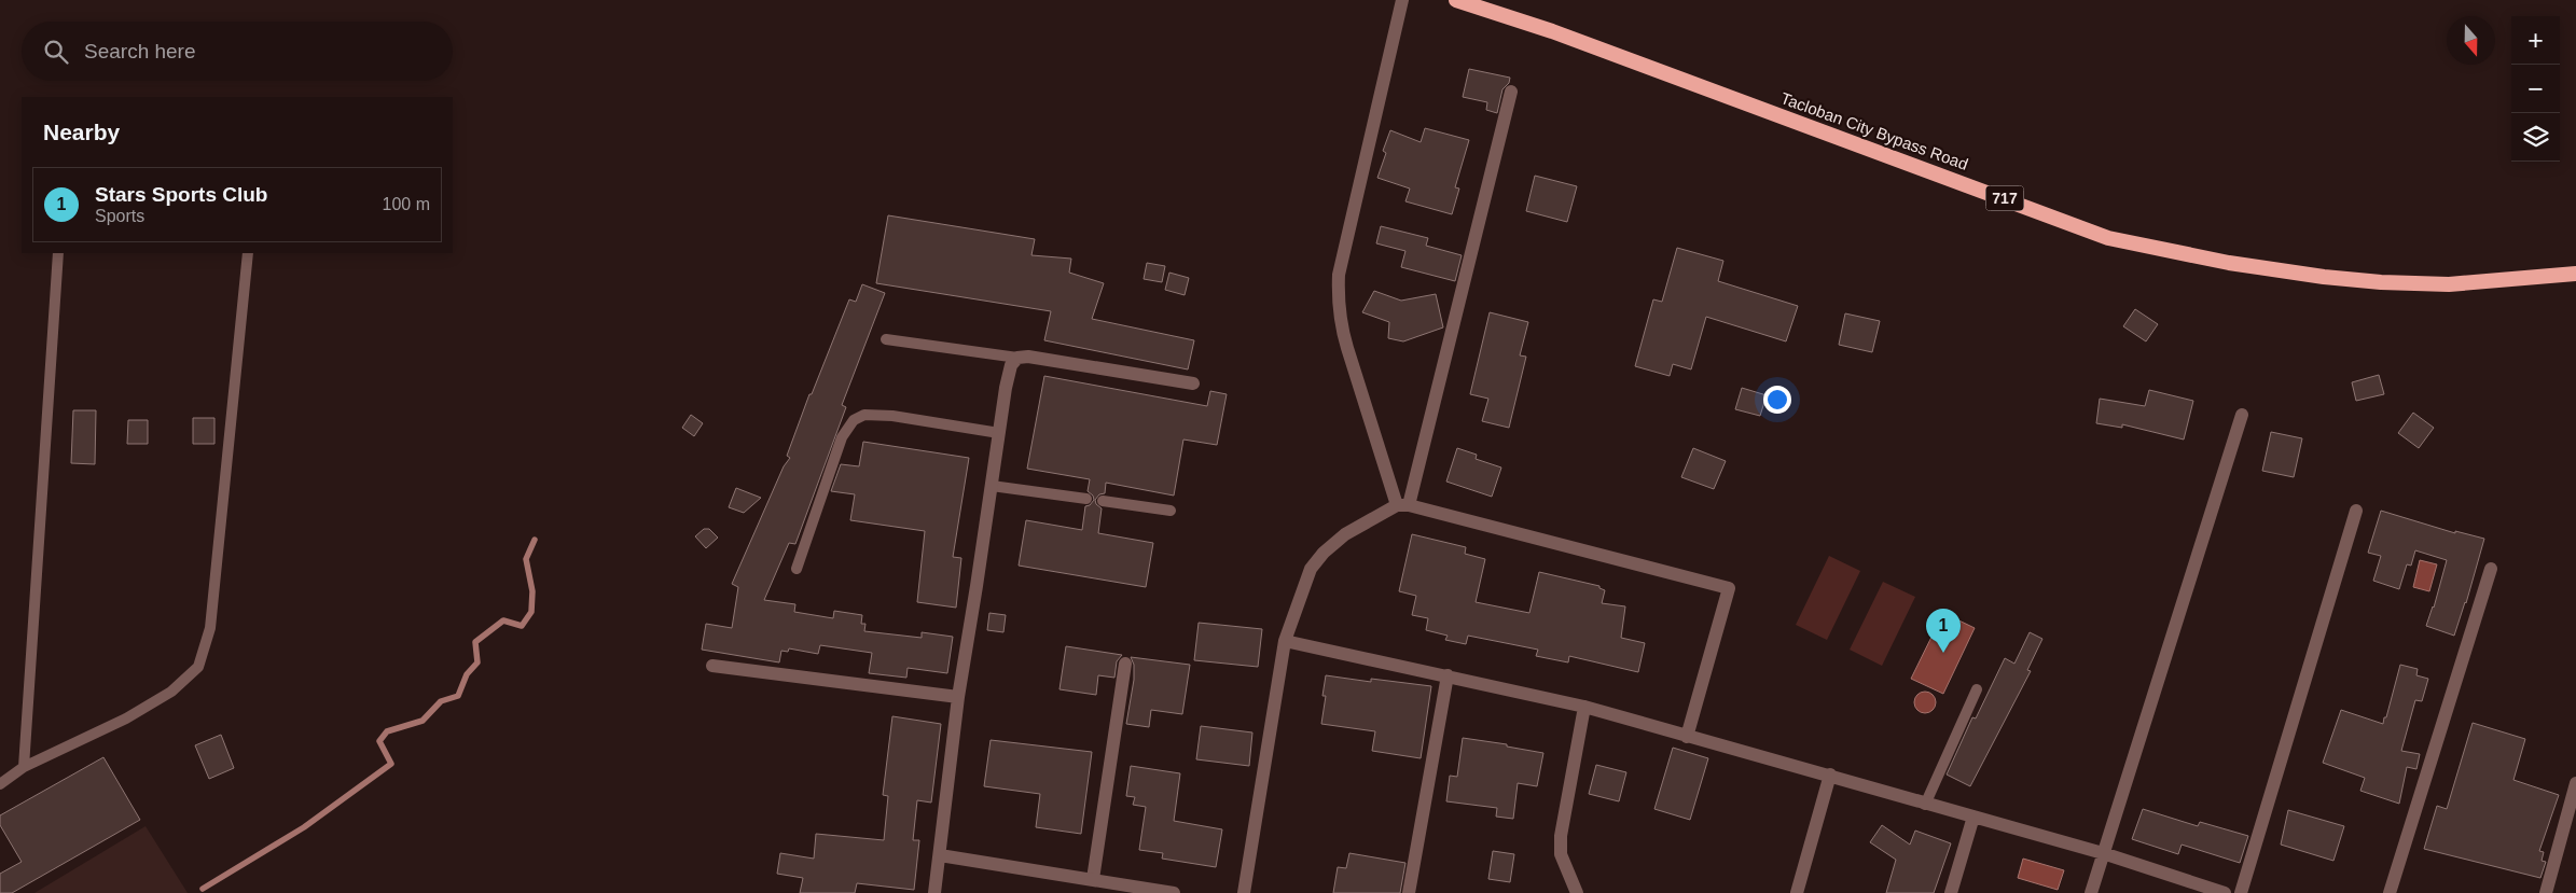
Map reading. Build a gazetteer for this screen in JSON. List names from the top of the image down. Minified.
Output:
{"streets":{"highway":["Tacloban City Bypass Road","717"]},"north":"bottom","page":{"map_buttons":["+","−"],"search":"Search here","heading":"Nearby","list":[{"mark":"1","name":"Stars Sports Club","note":"Sports","value":"100 m"}],"pins":"1"}}
